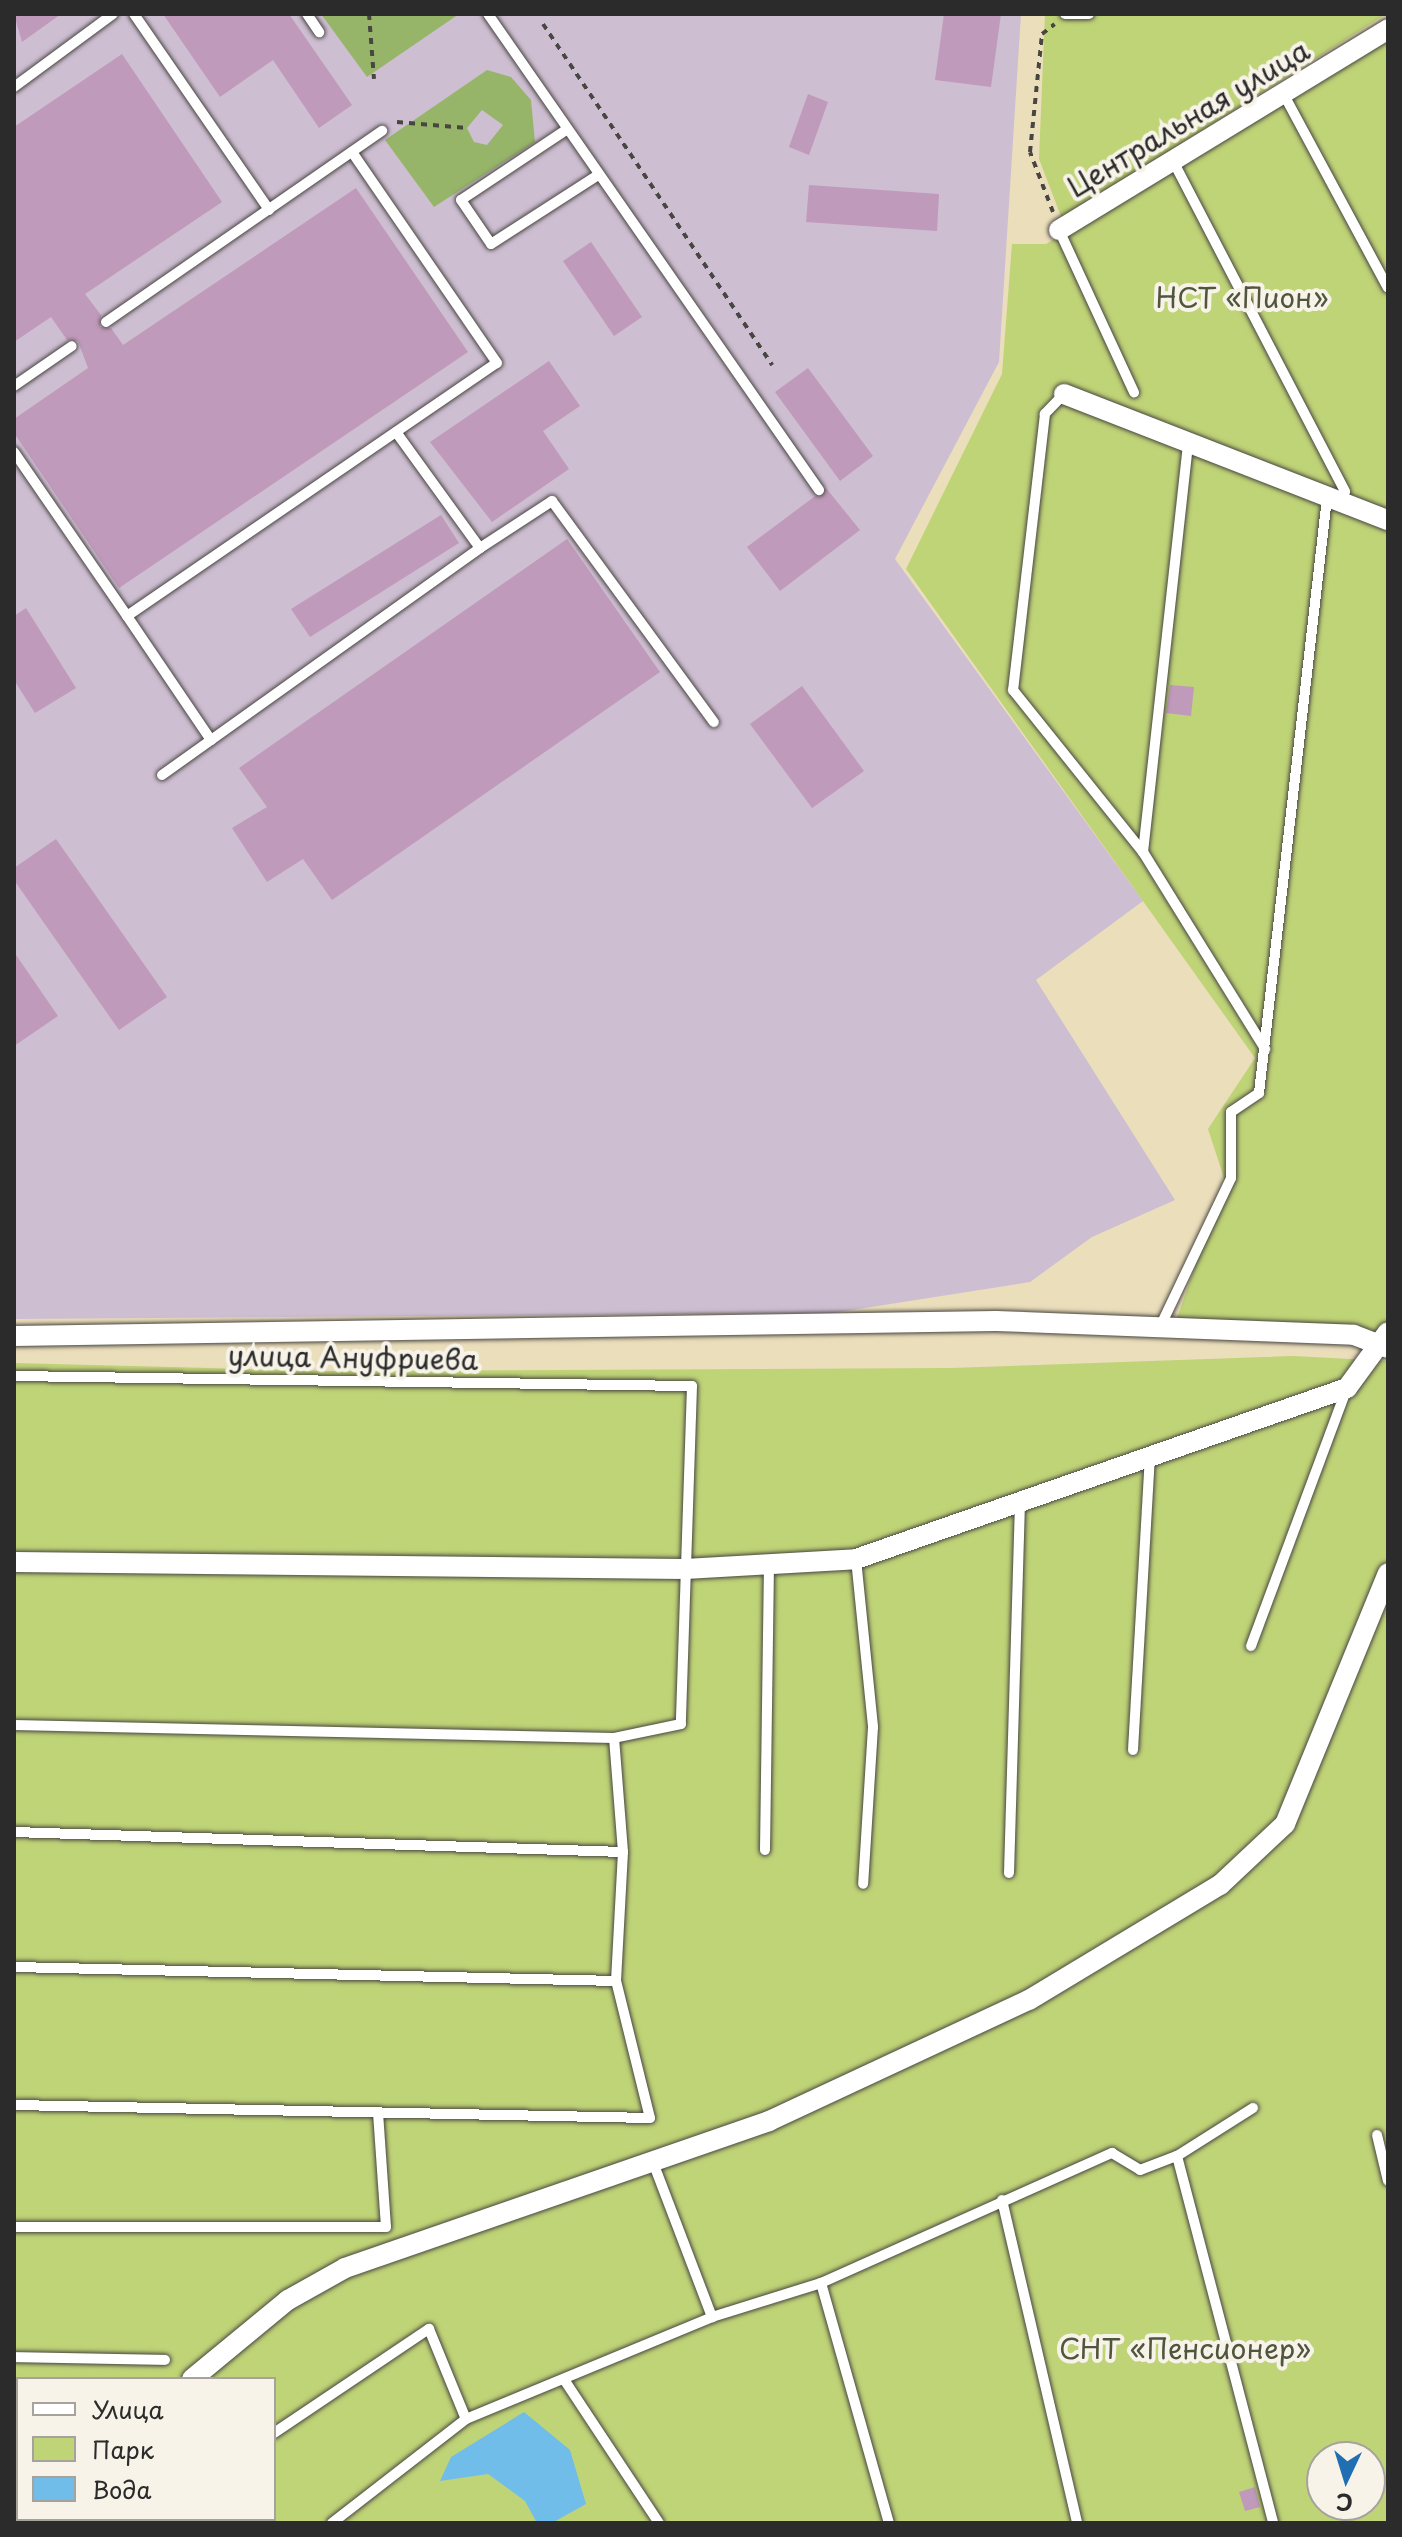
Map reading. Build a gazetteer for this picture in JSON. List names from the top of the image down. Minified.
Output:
{"streets":{"street":["Центральная улица"],"lane":["улица Ануфриева"]},"parks":["НСТ «Пион»","СНТ «Пенсионер»"],"legend":["Улица","Парк","Вода"],"north":"bottom"}
